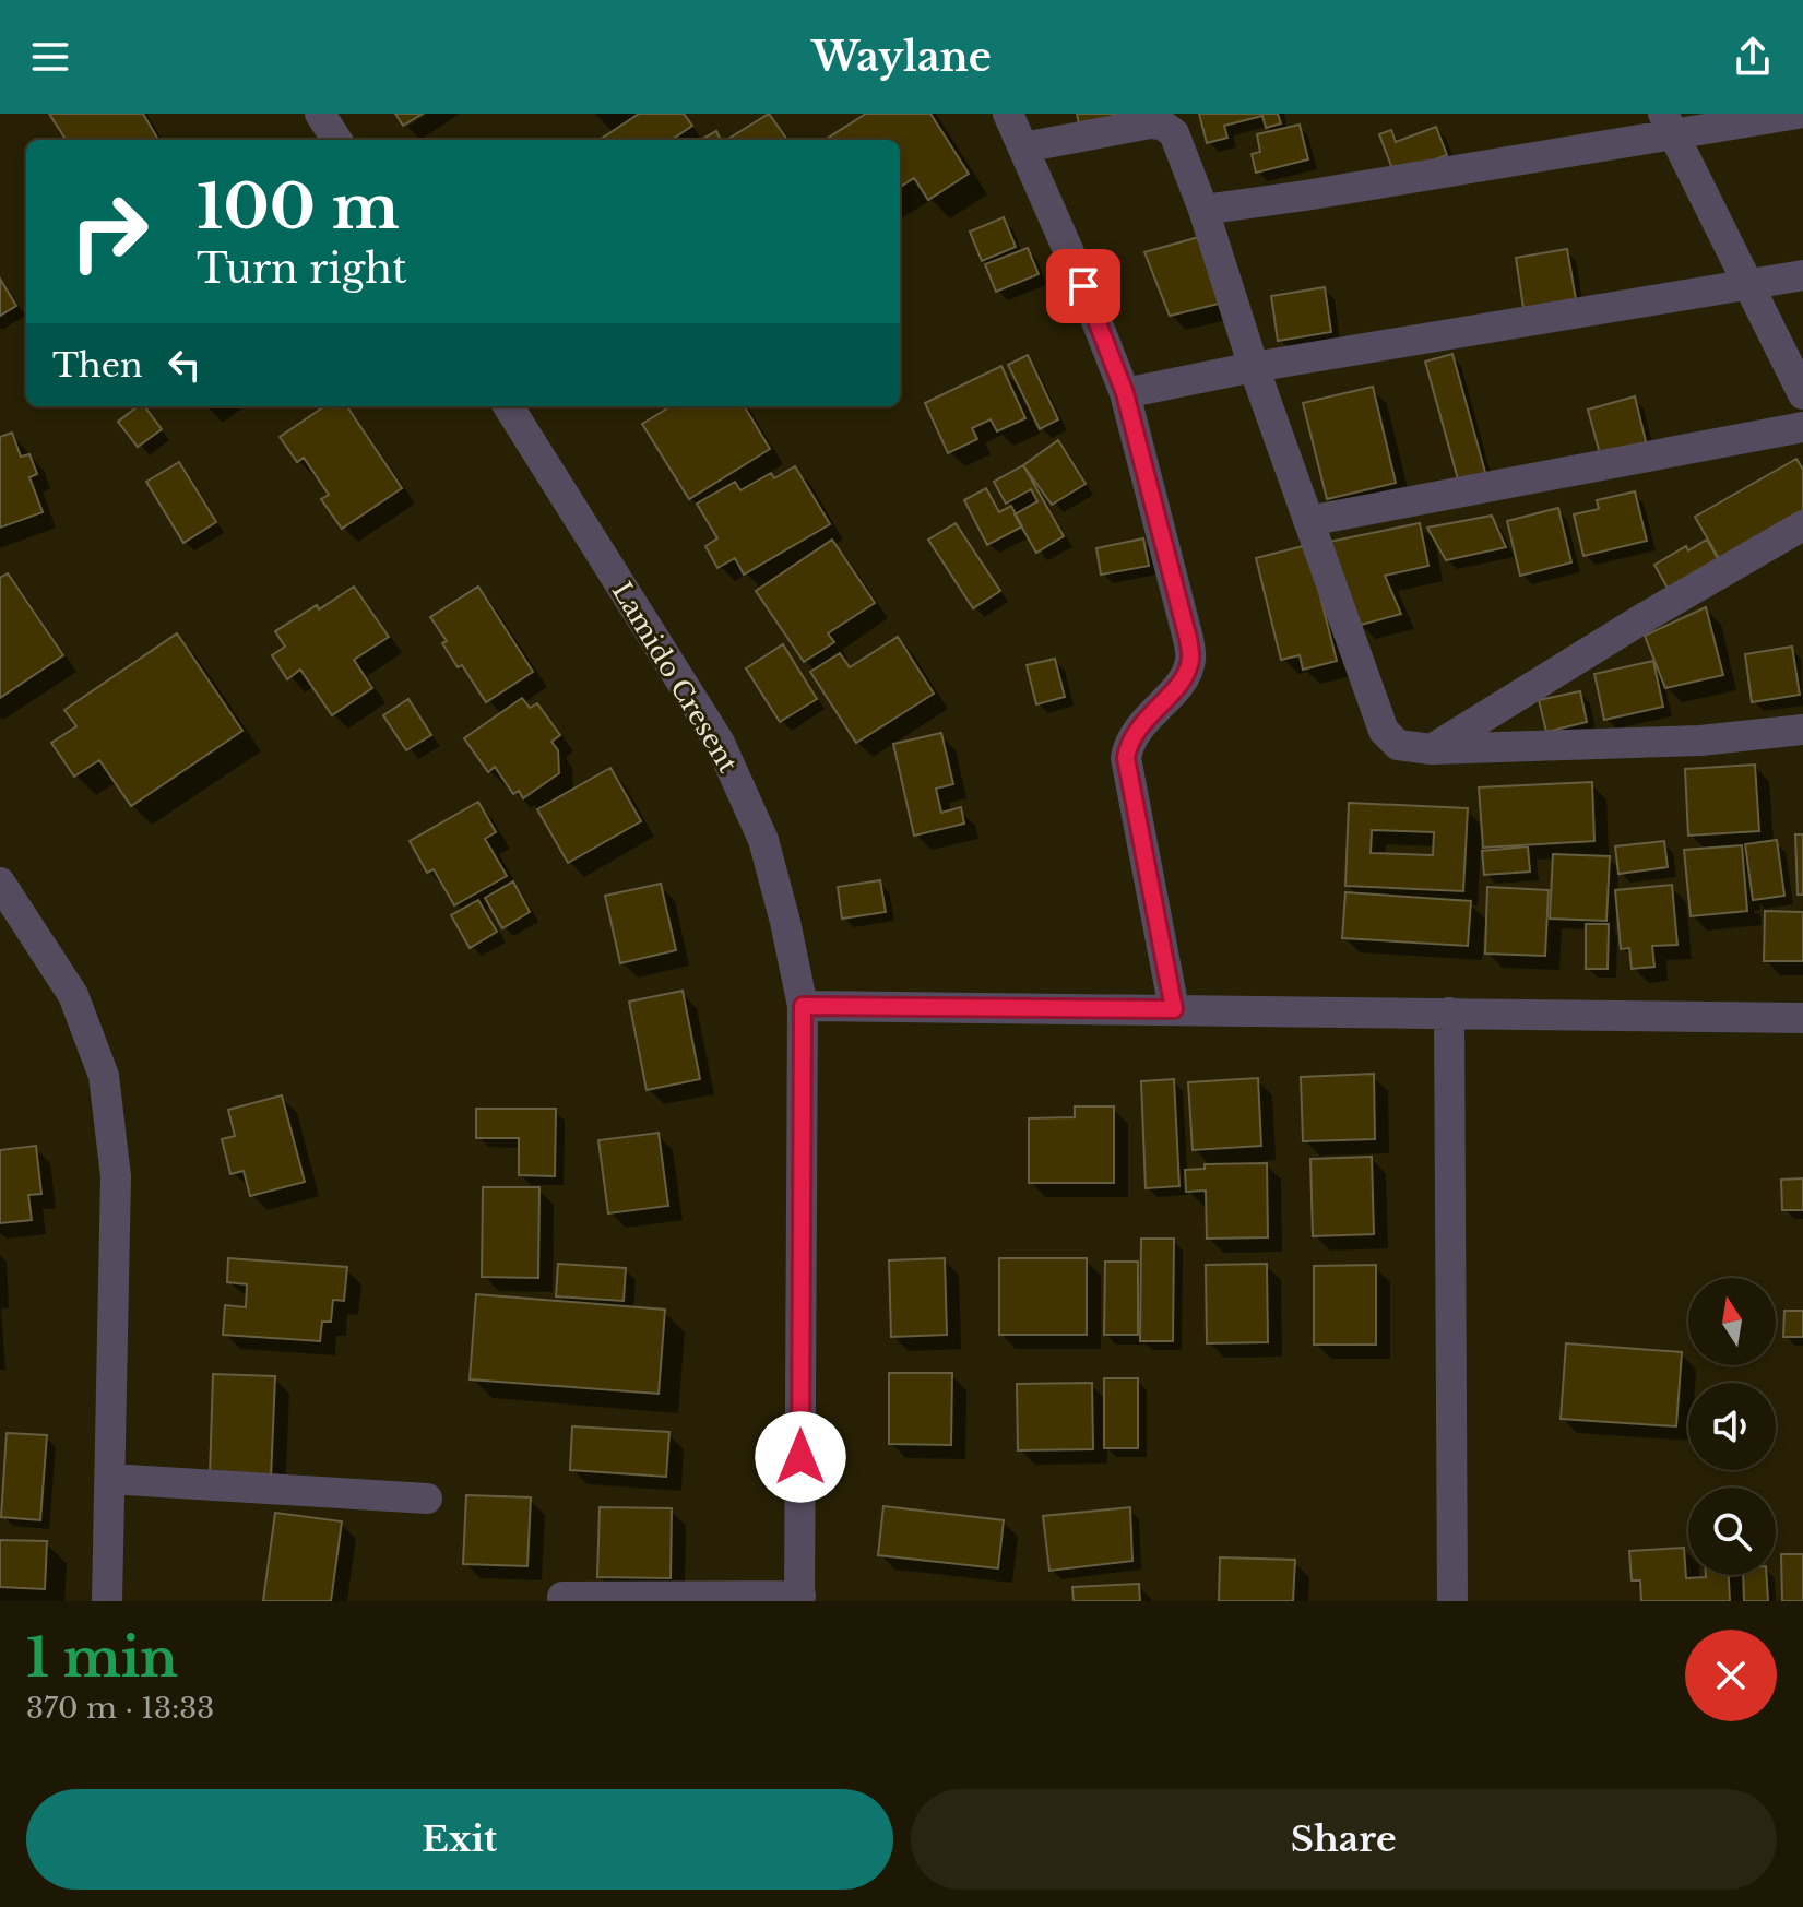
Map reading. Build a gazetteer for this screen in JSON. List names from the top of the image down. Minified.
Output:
{"streets":{"street":["Lamido Cresent"]},"north":"top","page":{"header":"Waylane","turn":["100 m","Turn right"],"then":"Then","heading":["1 min","370 m · 13:33"],"buttons":["Exit","Share"]}}
